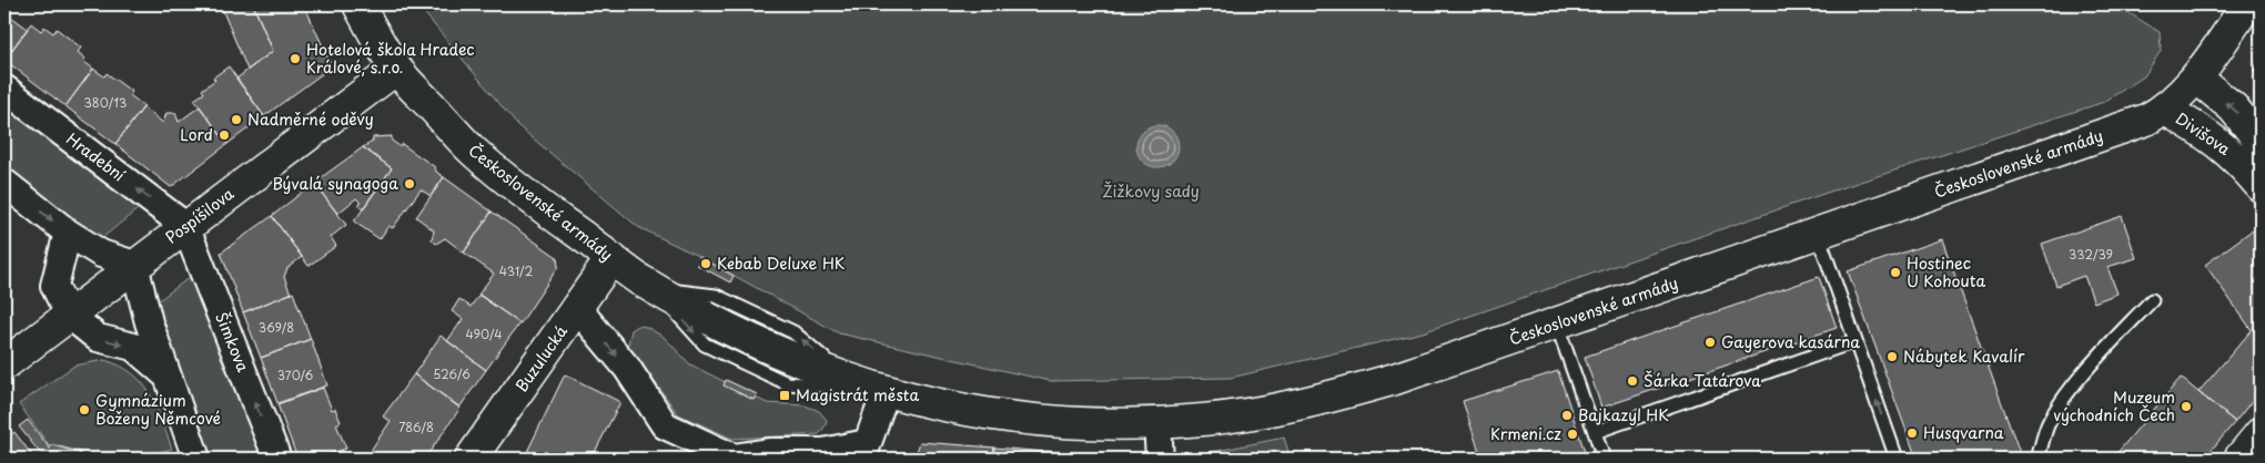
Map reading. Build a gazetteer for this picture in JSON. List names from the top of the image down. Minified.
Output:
{"streets":{"street":["Divišova","Hradební","Československé armády","Pospíšilova","Šimkova","Buzulucká"]},"crossings":[["Divišova","Československé armády"],["Hradební","Pospíšilova"],["Hradební","Šimkova"],["Československé armády","Pospíšilova"],["Československé armády","Buzulucká"],["Pospíšilova","Šimkova"]],"parks":["Žižkovy sady"],"places":{"other":["Hotelová škola Hradec Králové, s.r.o.","Nadměrné oděvy","Lord","Bývalá synagoga","Kebab Deluxe HK","Hostinec U Kohouta","Gayerova kasárna","Nábytek Kavalír","Šárka Tatárova","Muzeum východních Čech","Gymnázium Boženy Němcové","Bajkazyl HK","Husqvarna","Krmeni.cz"],"transit":["Magistrát města"]},"house_numbers":["380/13","332/39","431/2","369/8","490/4","526/6","370/6","786/8"]}
